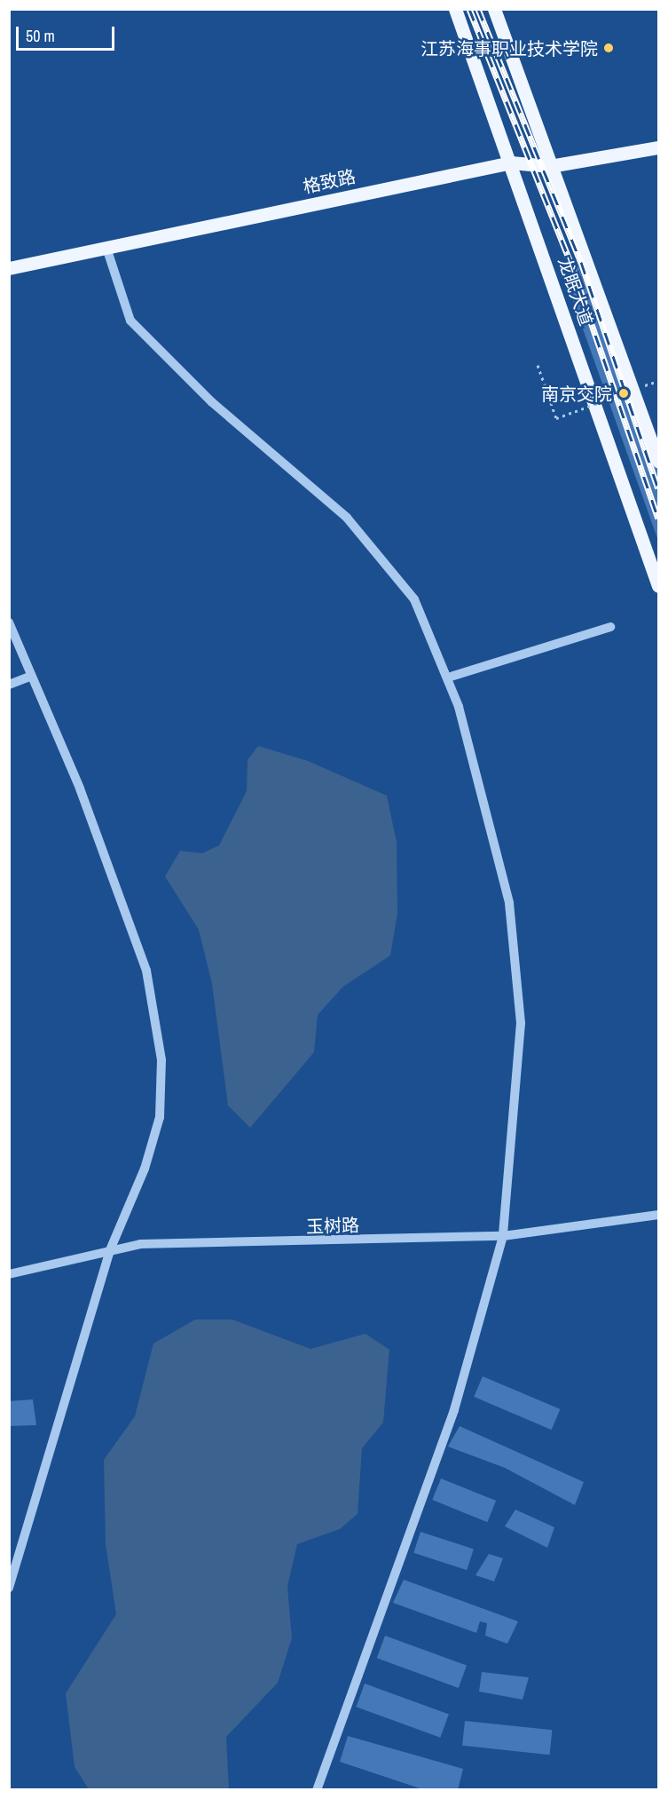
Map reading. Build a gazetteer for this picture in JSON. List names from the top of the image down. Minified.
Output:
{"streets":{"main road":["格致路","龙眠大道"],"street":["玉树路"]},"crossings":[["格致路","龙眠大道"]],"places":["江苏海事职业技术学院","南京交院"],"scale_bar":"50 m"}
